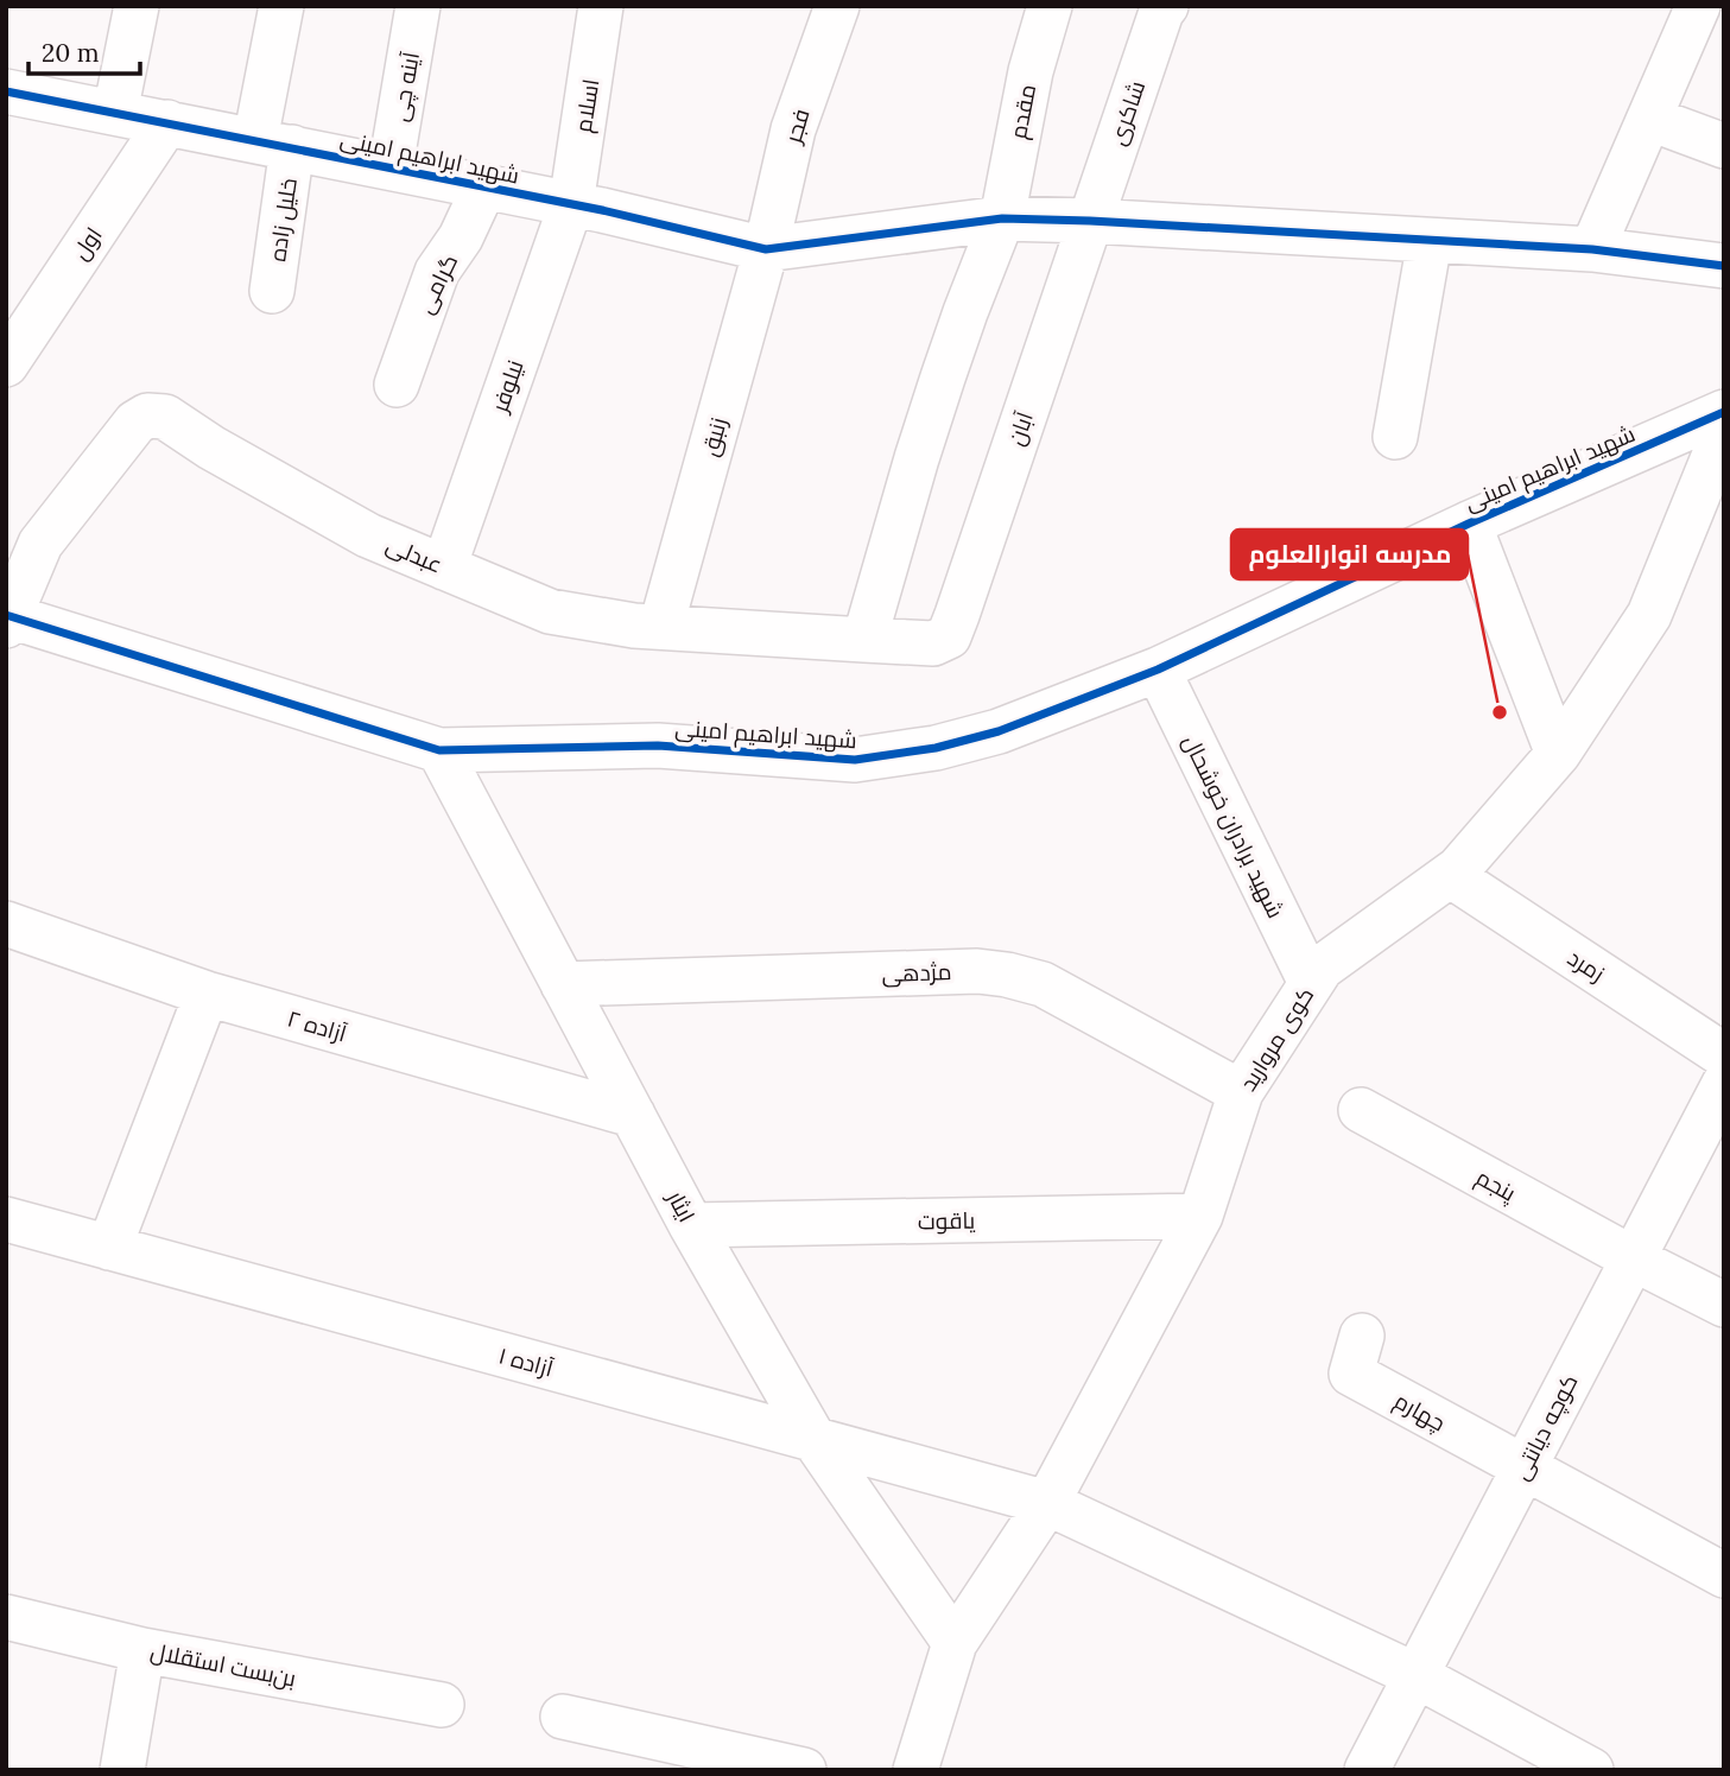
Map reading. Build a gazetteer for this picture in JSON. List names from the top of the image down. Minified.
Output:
{"streets":{"street":["آینه چی","اسلام","مقدم","شاکری","فجر","شهید ابراهیم امینی","خلیل زاده","اول","گرامی","نیلوفر","آبان","زنبق","عبدلی","شهید برادران خوشحال","زمرد","مژدهی","آزاده ۲","کوی مروارید","پنجم","ایثار","یاقوت","آزاده ۱","چهارم","کوچه دیانتی","بن‌بست استقلال"]},"crossings":[["آینه چی","شهید ابراهیم امینی"],["اسلام","شهید ابراهیم امینی"],["اسلام","نیلوفر"],["مقدم","شهید ابراهیم امینی"],["مقدم","عبدلی"],["شاکری","شهید ابراهیم امینی"],["شاکری","آبان"],["فجر","شهید ابراهیم امینی"],["فجر","زنبق"],["شهید ابراهیم امینی","خلیل زاده"],["شهید ابراهیم امینی","اول"],["شهید ابراهیم امینی","گرامی"],["شهید ابراهیم امینی","نیلوفر"],["شهید ابراهیم امینی","آبان"],["شهید ابراهیم امینی","زنبق"],["شهید ابراهیم امینی","عبدلی"],["شهید ابراهیم امینی","شهید برادران خوشحال"],["شهید ابراهیم امینی","ایثار"],["نیلوفر","عبدلی"],["آبان","عبدلی"],["زنبق","عبدلی"],["شهید برادران خوشحال","کوی مروارید"],["زمرد","کوی مروارید"],["مژدهی","کوی مروارید"],["مژدهی","ایثار"],["آزاده ۲","ایثار"],["کوی مروارید","ایثار"],["کوی مروارید","یاقوت"],["کوی مروارید","آزاده ۱"],["پنجم","کوچه دیانتی"],["ایثار","یاقوت"],["ایثار","آزاده ۱"],["آزاده ۱","کوچه دیانتی"],["چهارم","کوچه دیانتی"]],"places":["مدرسه انوارالعلوم"],"scale_bar":"20 m"}
